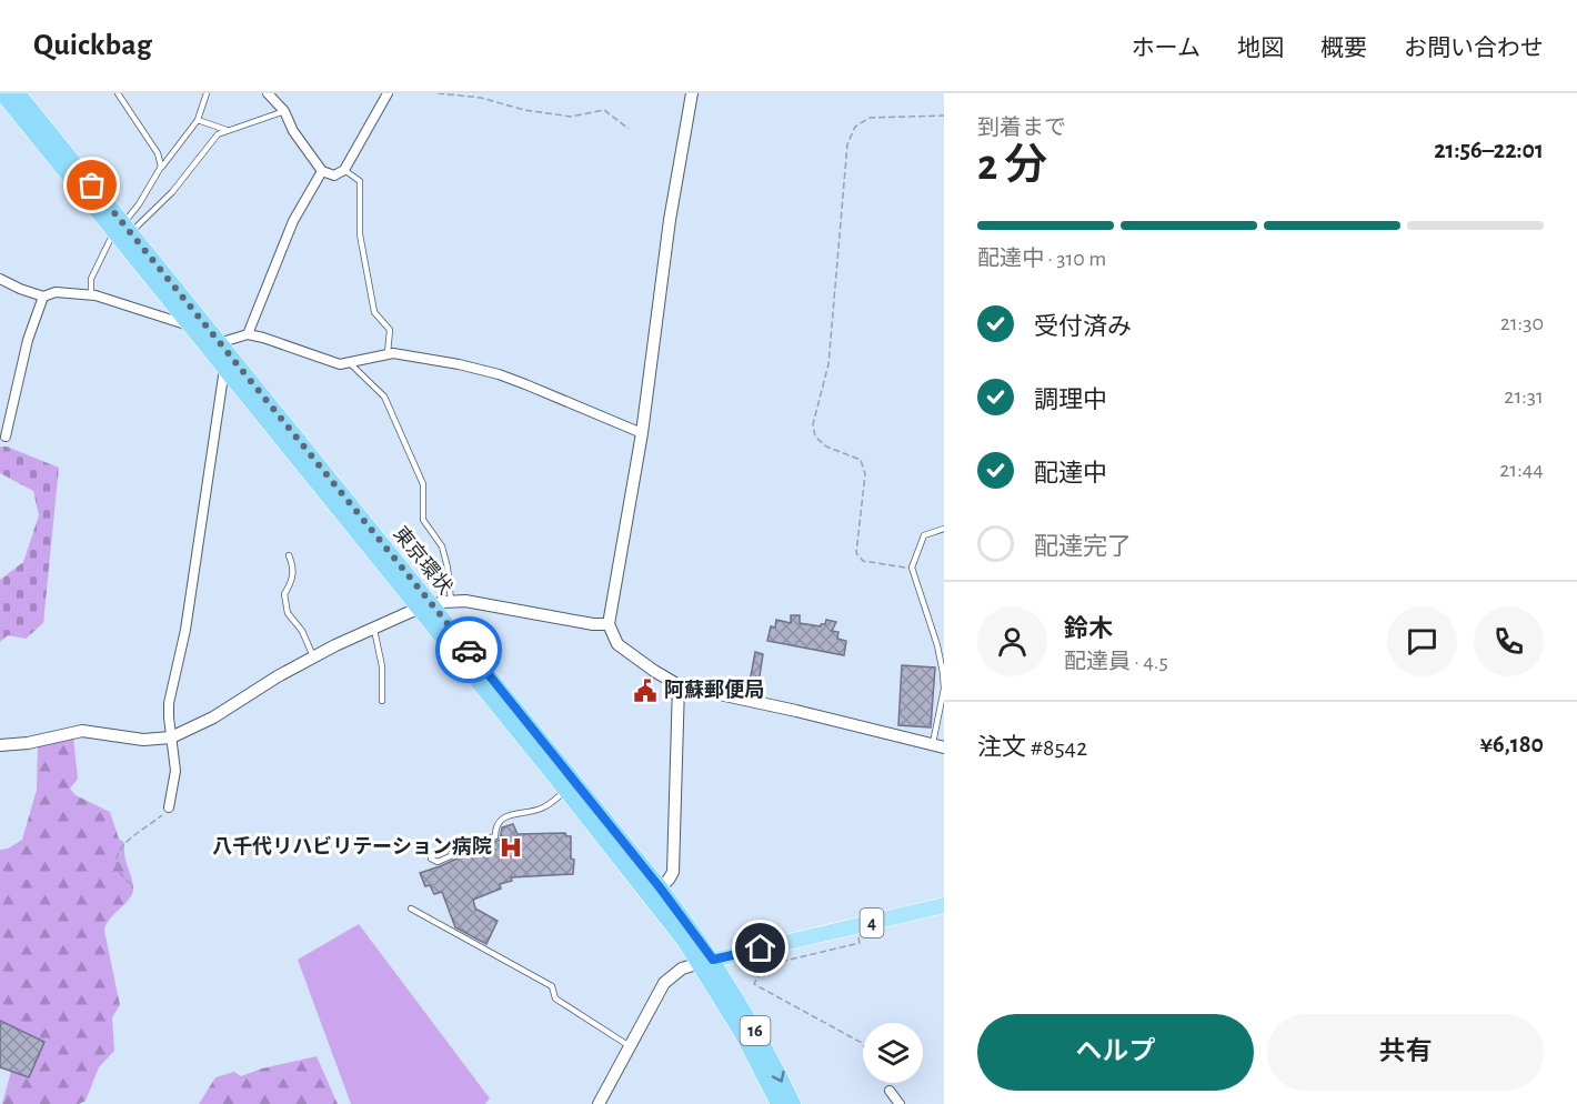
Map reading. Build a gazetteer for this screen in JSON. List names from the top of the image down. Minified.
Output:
{"streets":{"highway":["東京環状","16"],"main road":["4"]},"crossings":[["東京環状","4"]],"places":{"public building":["阿蘇郵便局"],"hospital":["八千代リハビリテーション病院"]},"page":{"header":"Quickbag","nav":["ホーム","地図","概要","お問い合わせ"],"heading":["2 分","到着まで","21:56–22:01"],"panel":["鈴木","配達員 · 4.5","注文 #8542","¥6,180"],"bar":"配達中 · 310 m","list":[["受付済み","21:30"],["調理中","21:31"],["配達中","21:44"],"配達完了"],"buttons":["ヘルプ","共有"]}}
